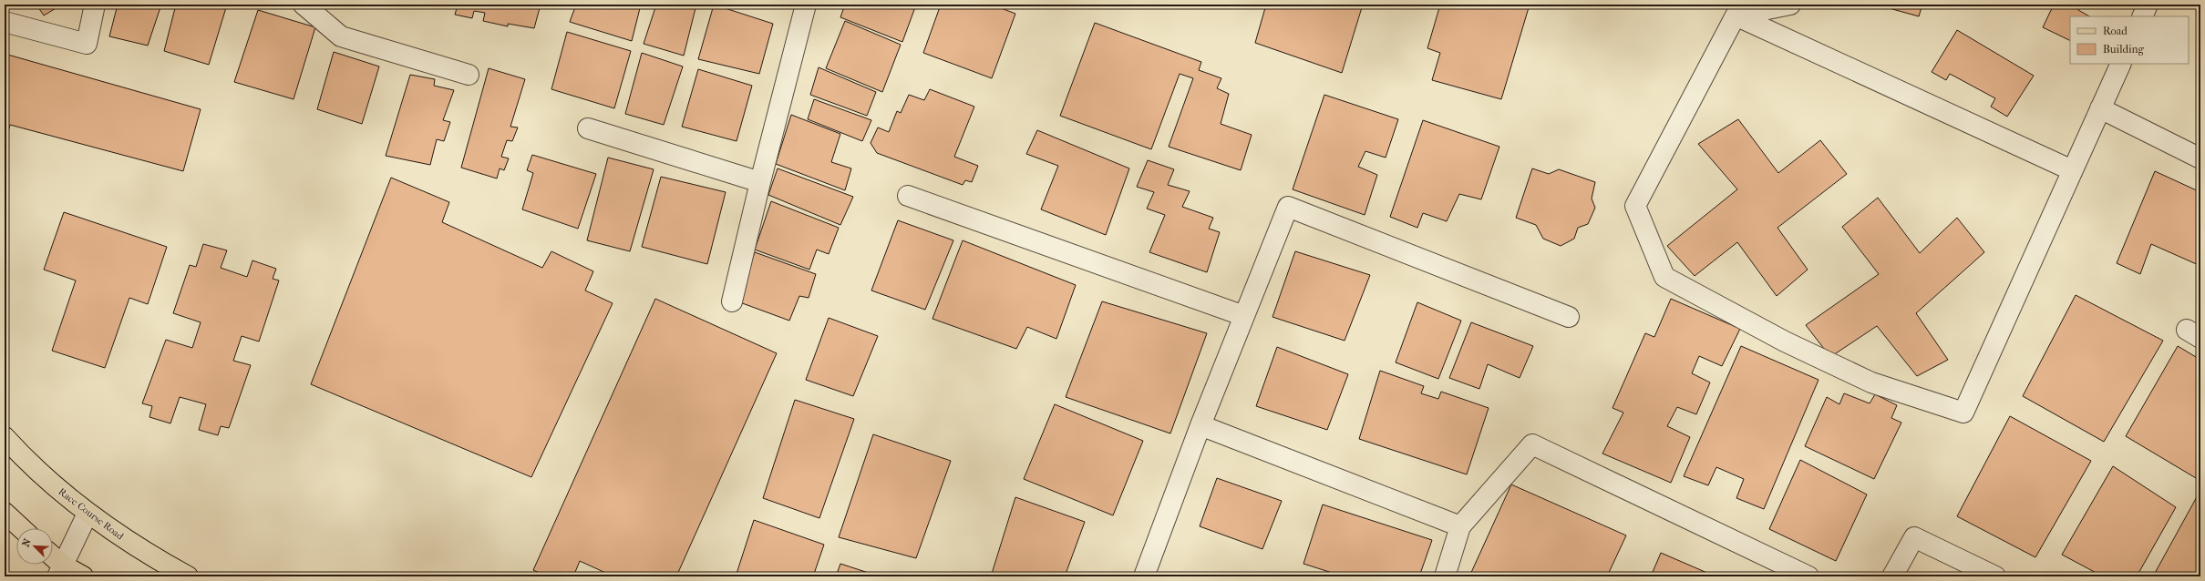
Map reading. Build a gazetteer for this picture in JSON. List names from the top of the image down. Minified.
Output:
{"streets":{"main road":["Race Course Road"]},"legend":["Road","Building"],"north":"top left"}
